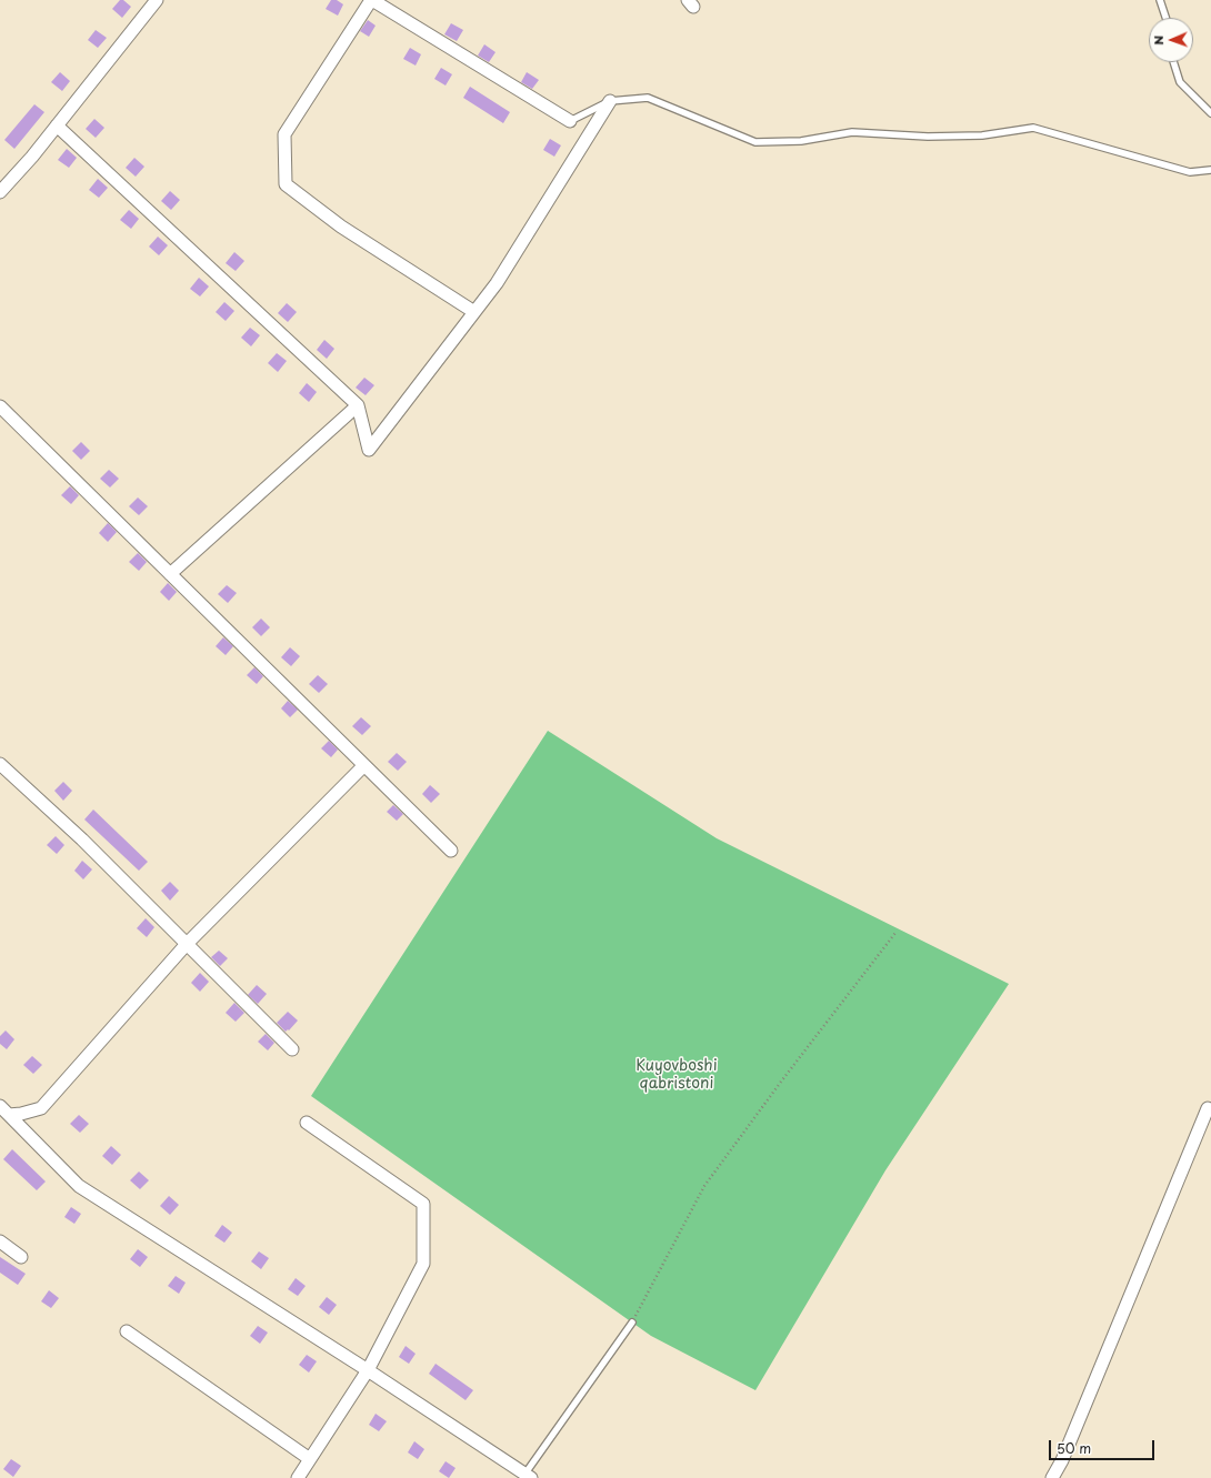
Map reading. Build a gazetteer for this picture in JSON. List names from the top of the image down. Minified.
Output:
{"parks":["Kuyovboshi qabristoni"],"scale_bar":"50 m","north":"left"}
